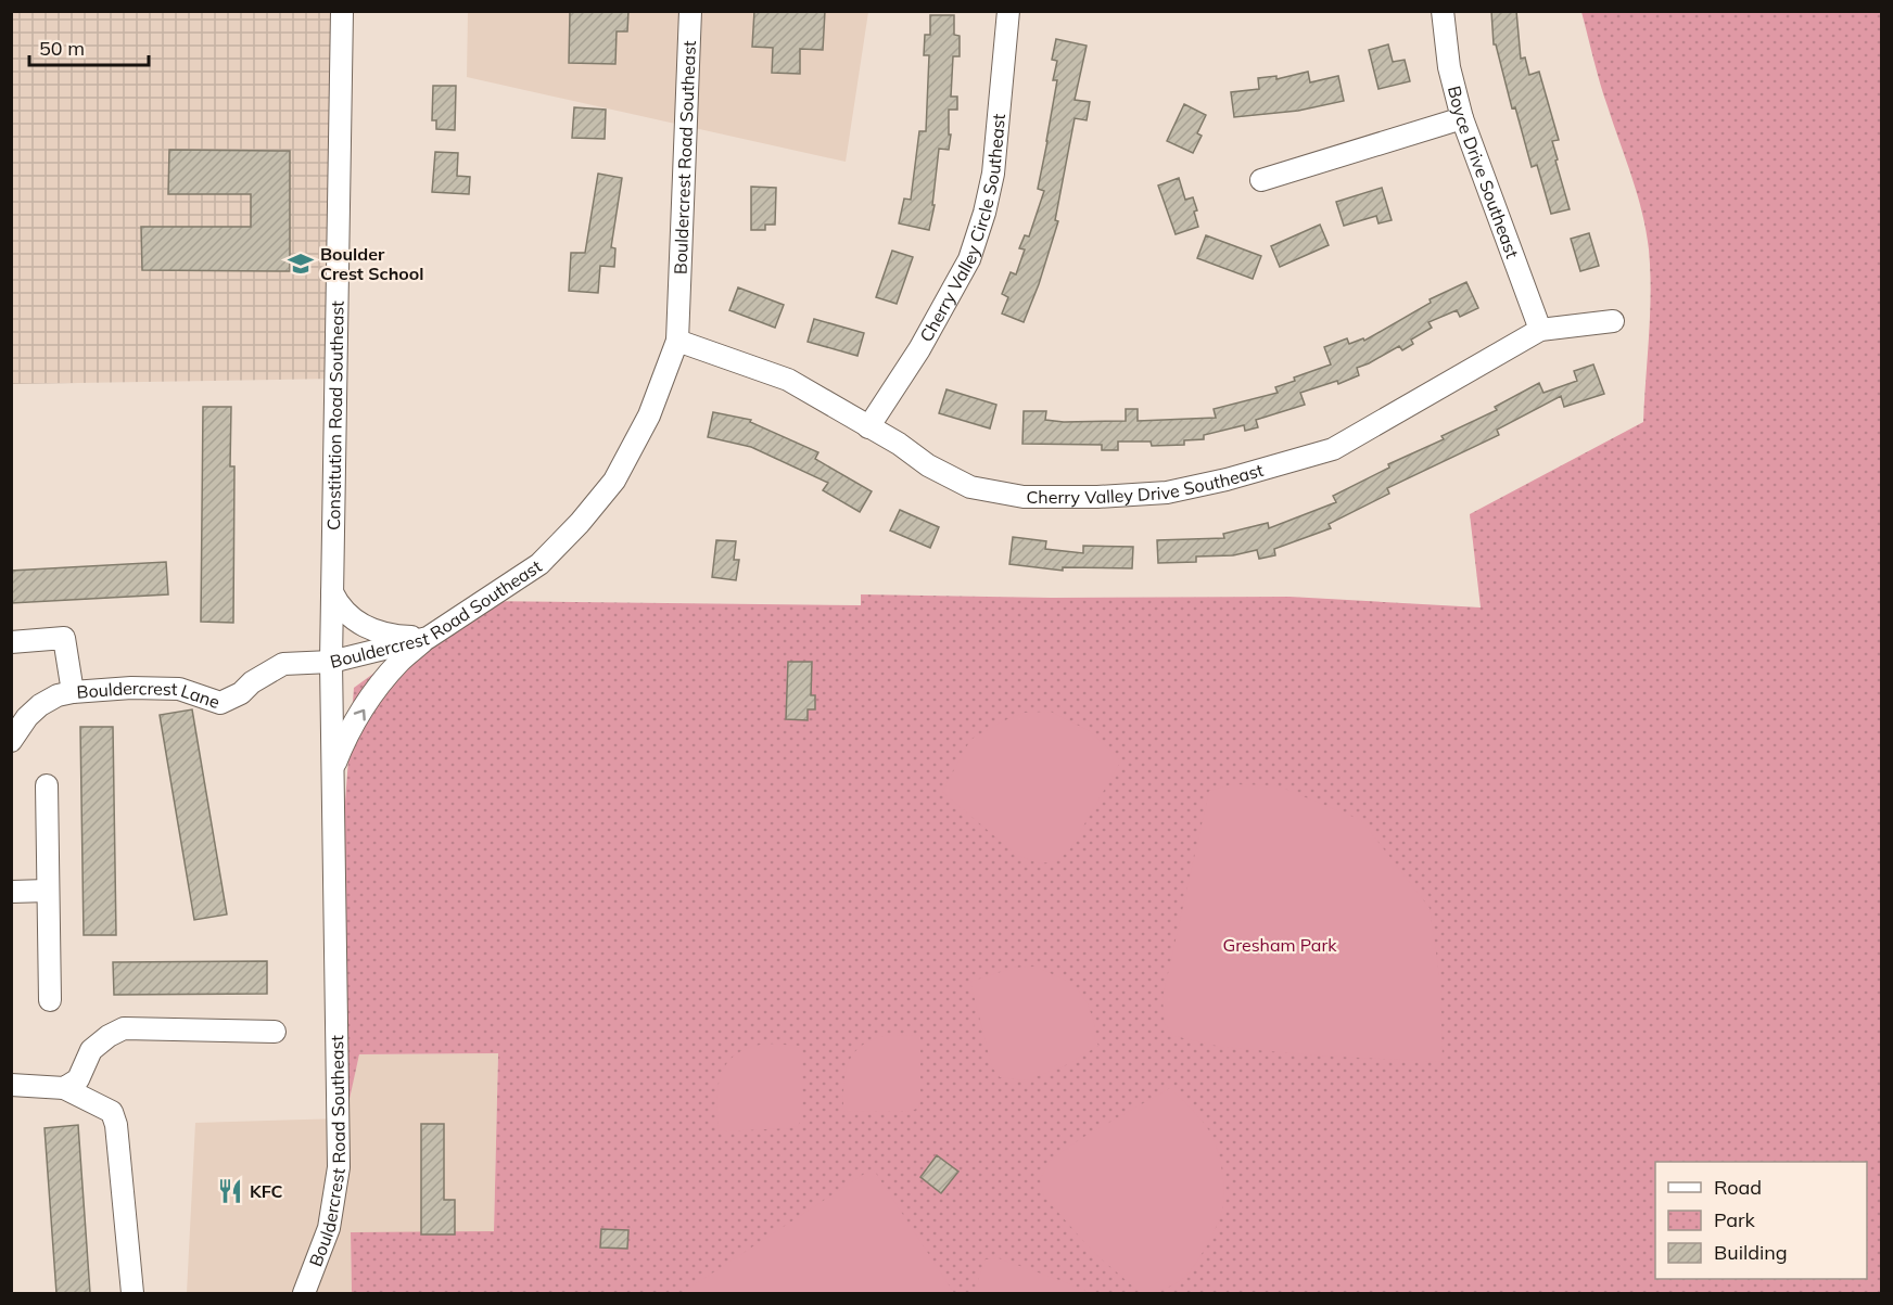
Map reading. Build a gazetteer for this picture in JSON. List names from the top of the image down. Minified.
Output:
{"streets":{"street":["Bouldercrest Road Southeast","Boyce Drive Southeast","Cherry Valley Circle Southeast","Constitution Road Southeast","Cherry Valley Drive Southeast","Bouldercrest Lane"]},"crossings":[["Bouldercrest Road Southeast","Constitution Road Southeast"],["Bouldercrest Road Southeast","Cherry Valley Drive Southeast"],["Bouldercrest Road Southeast","Bouldercrest Lane"],["Boyce Drive Southeast","Cherry Valley Drive Southeast"],["Cherry Valley Circle Southeast","Cherry Valley Drive Southeast"],["Constitution Road Southeast","Bouldercrest Lane"]],"parks":["Gresham Park"],"places":{"school or university":["Boulder Crest School"],"restaurant":["KFC"]},"legend":["Road","Park","Building"],"scale_bar":"50 m"}
